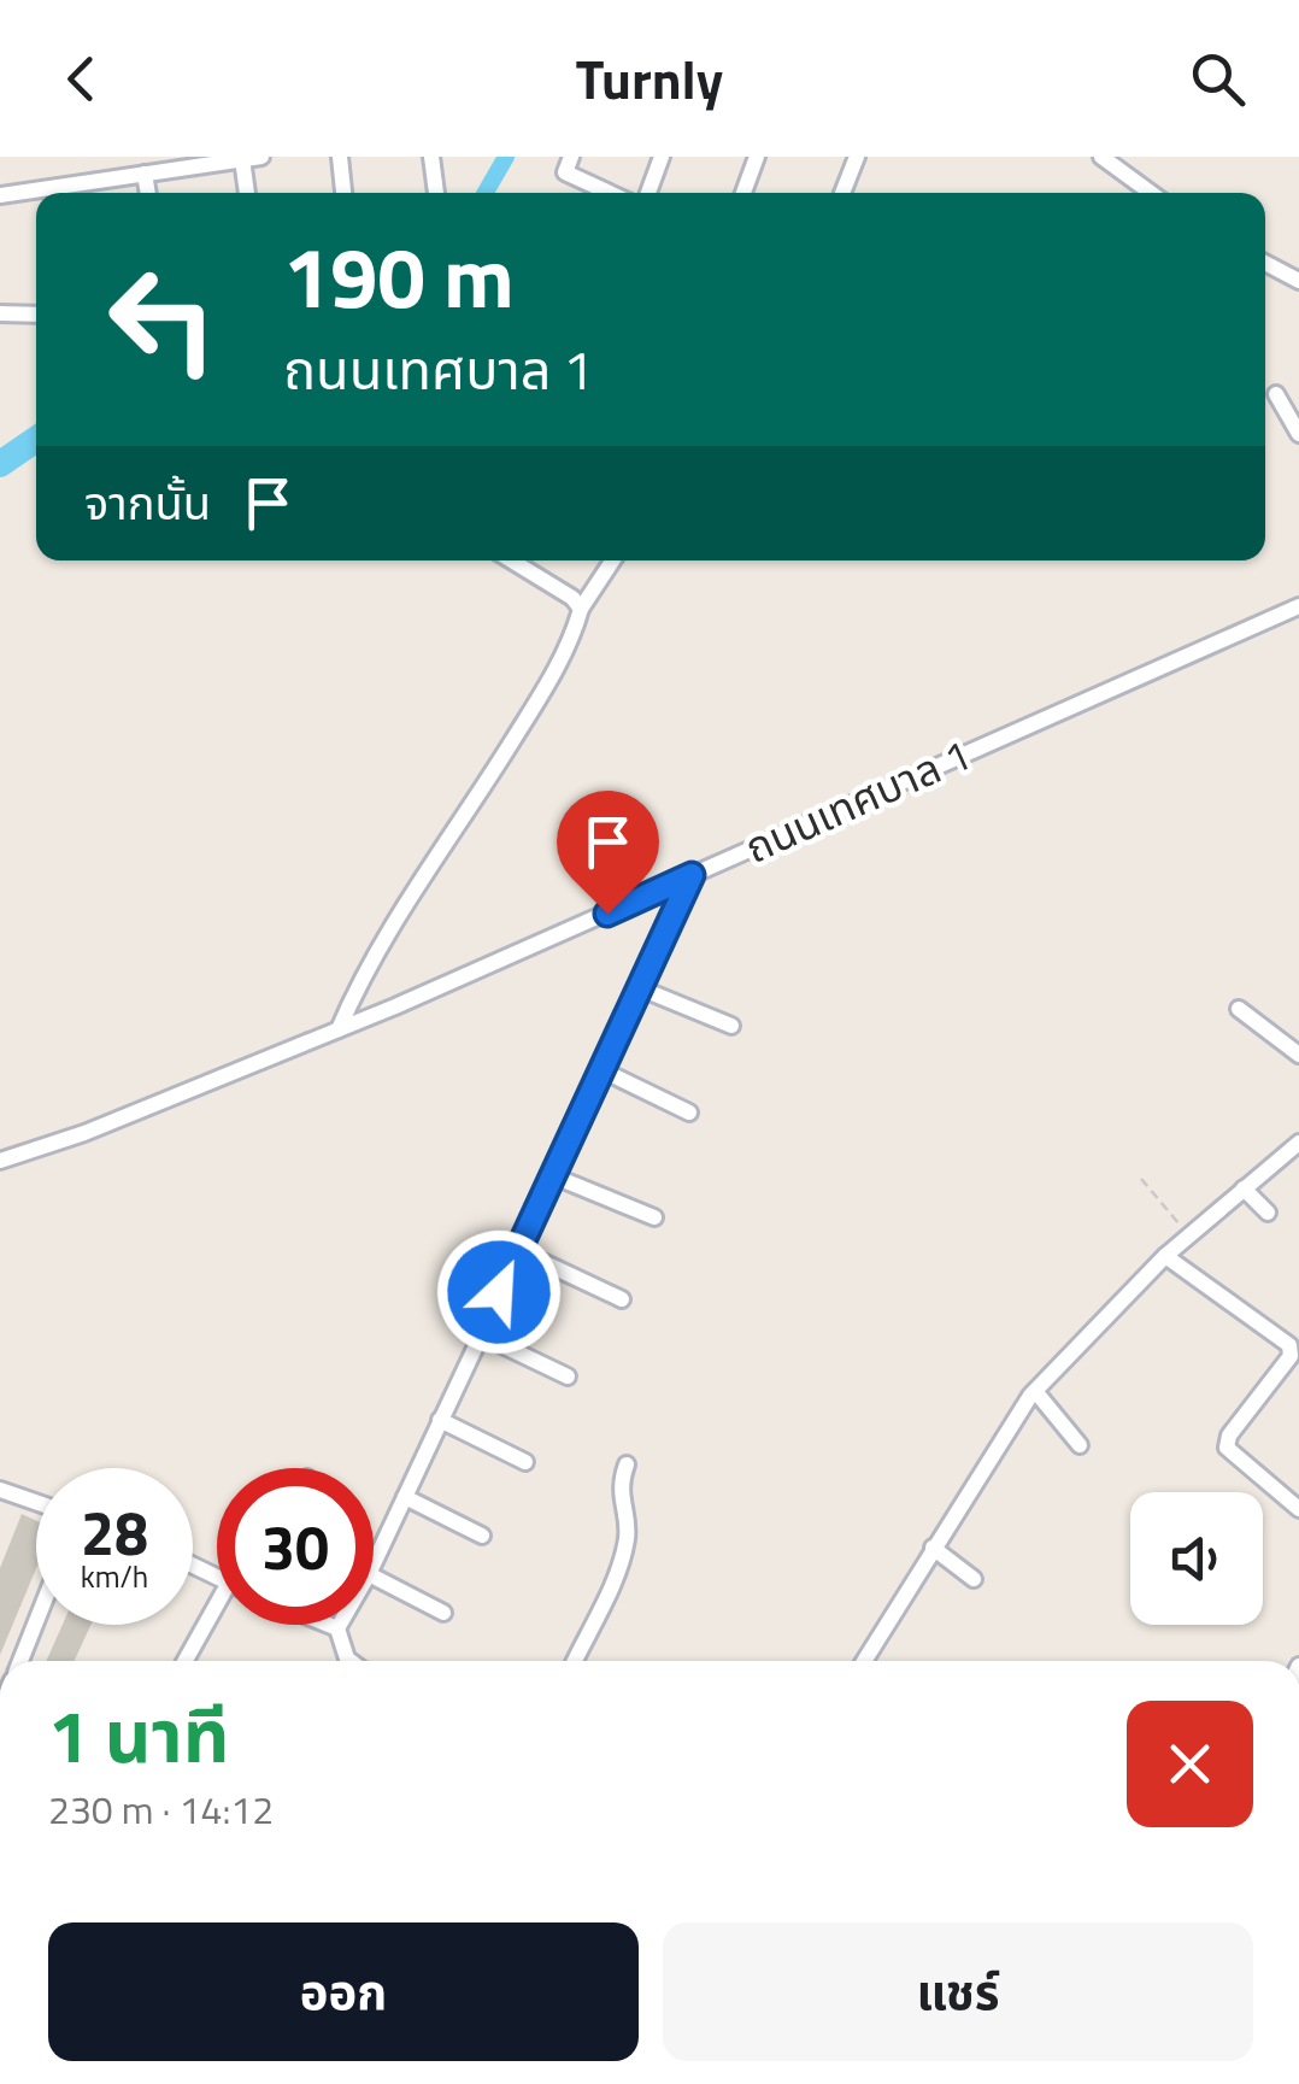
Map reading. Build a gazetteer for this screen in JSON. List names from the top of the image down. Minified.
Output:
{"streets":{"street":["ถนนเทศบาล 1"]},"page":{"header":"Turnly","turn":["190 m","ถนนเทศบาล 1"],"then":"จากนั้น","speed":"28 km/h","limit":"30","heading":["1 นาที","230 m · 14:12"],"buttons":["ออก","แชร์"]}}
